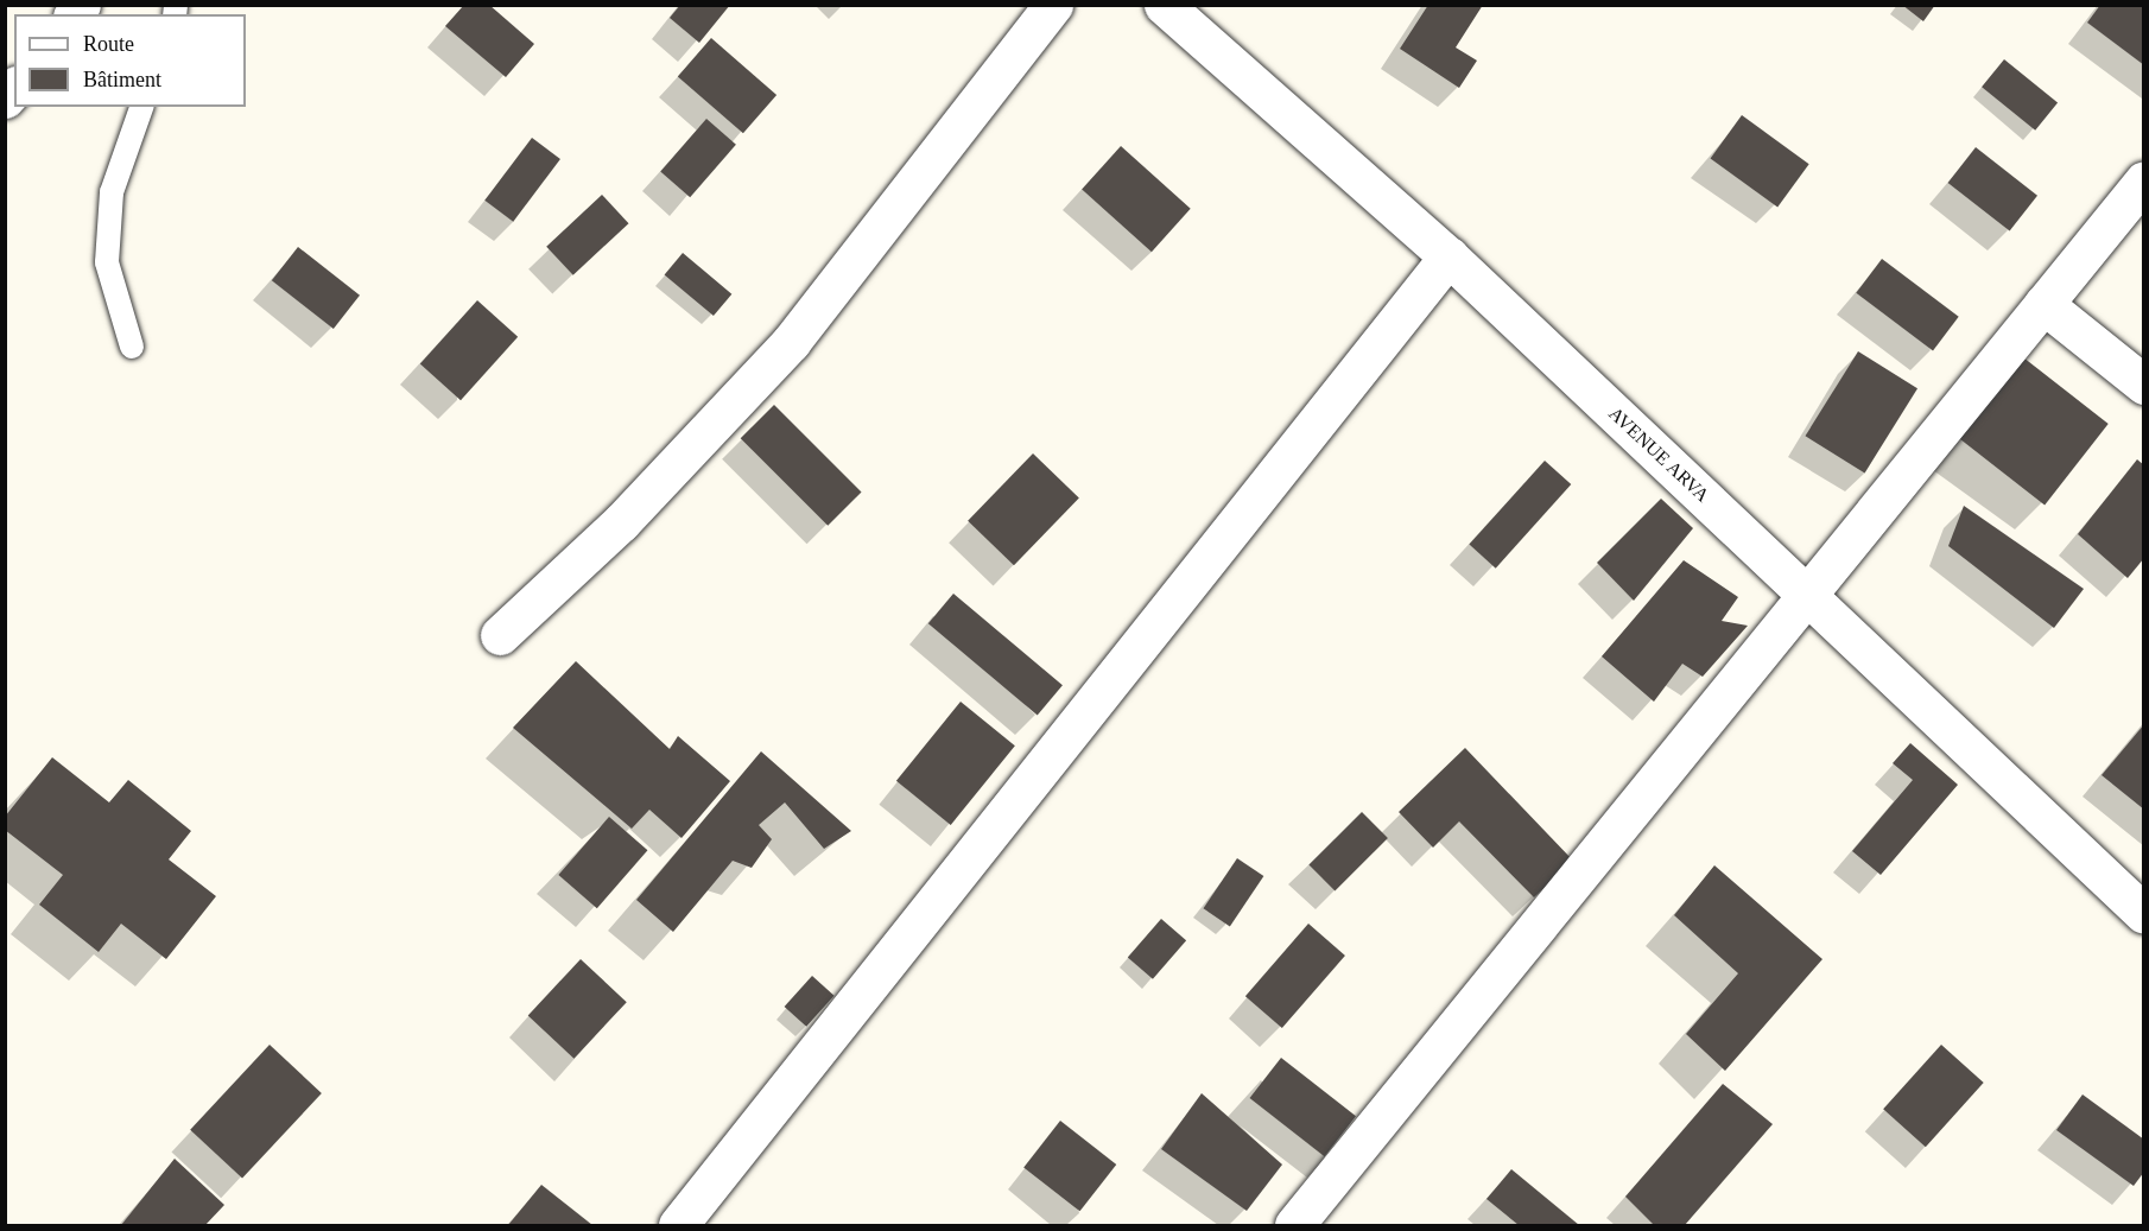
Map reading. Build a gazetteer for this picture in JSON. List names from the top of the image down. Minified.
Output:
{"streets":{"street":["AVENUE ARVA"]},"legend":["Route","Bâtiment"]}
